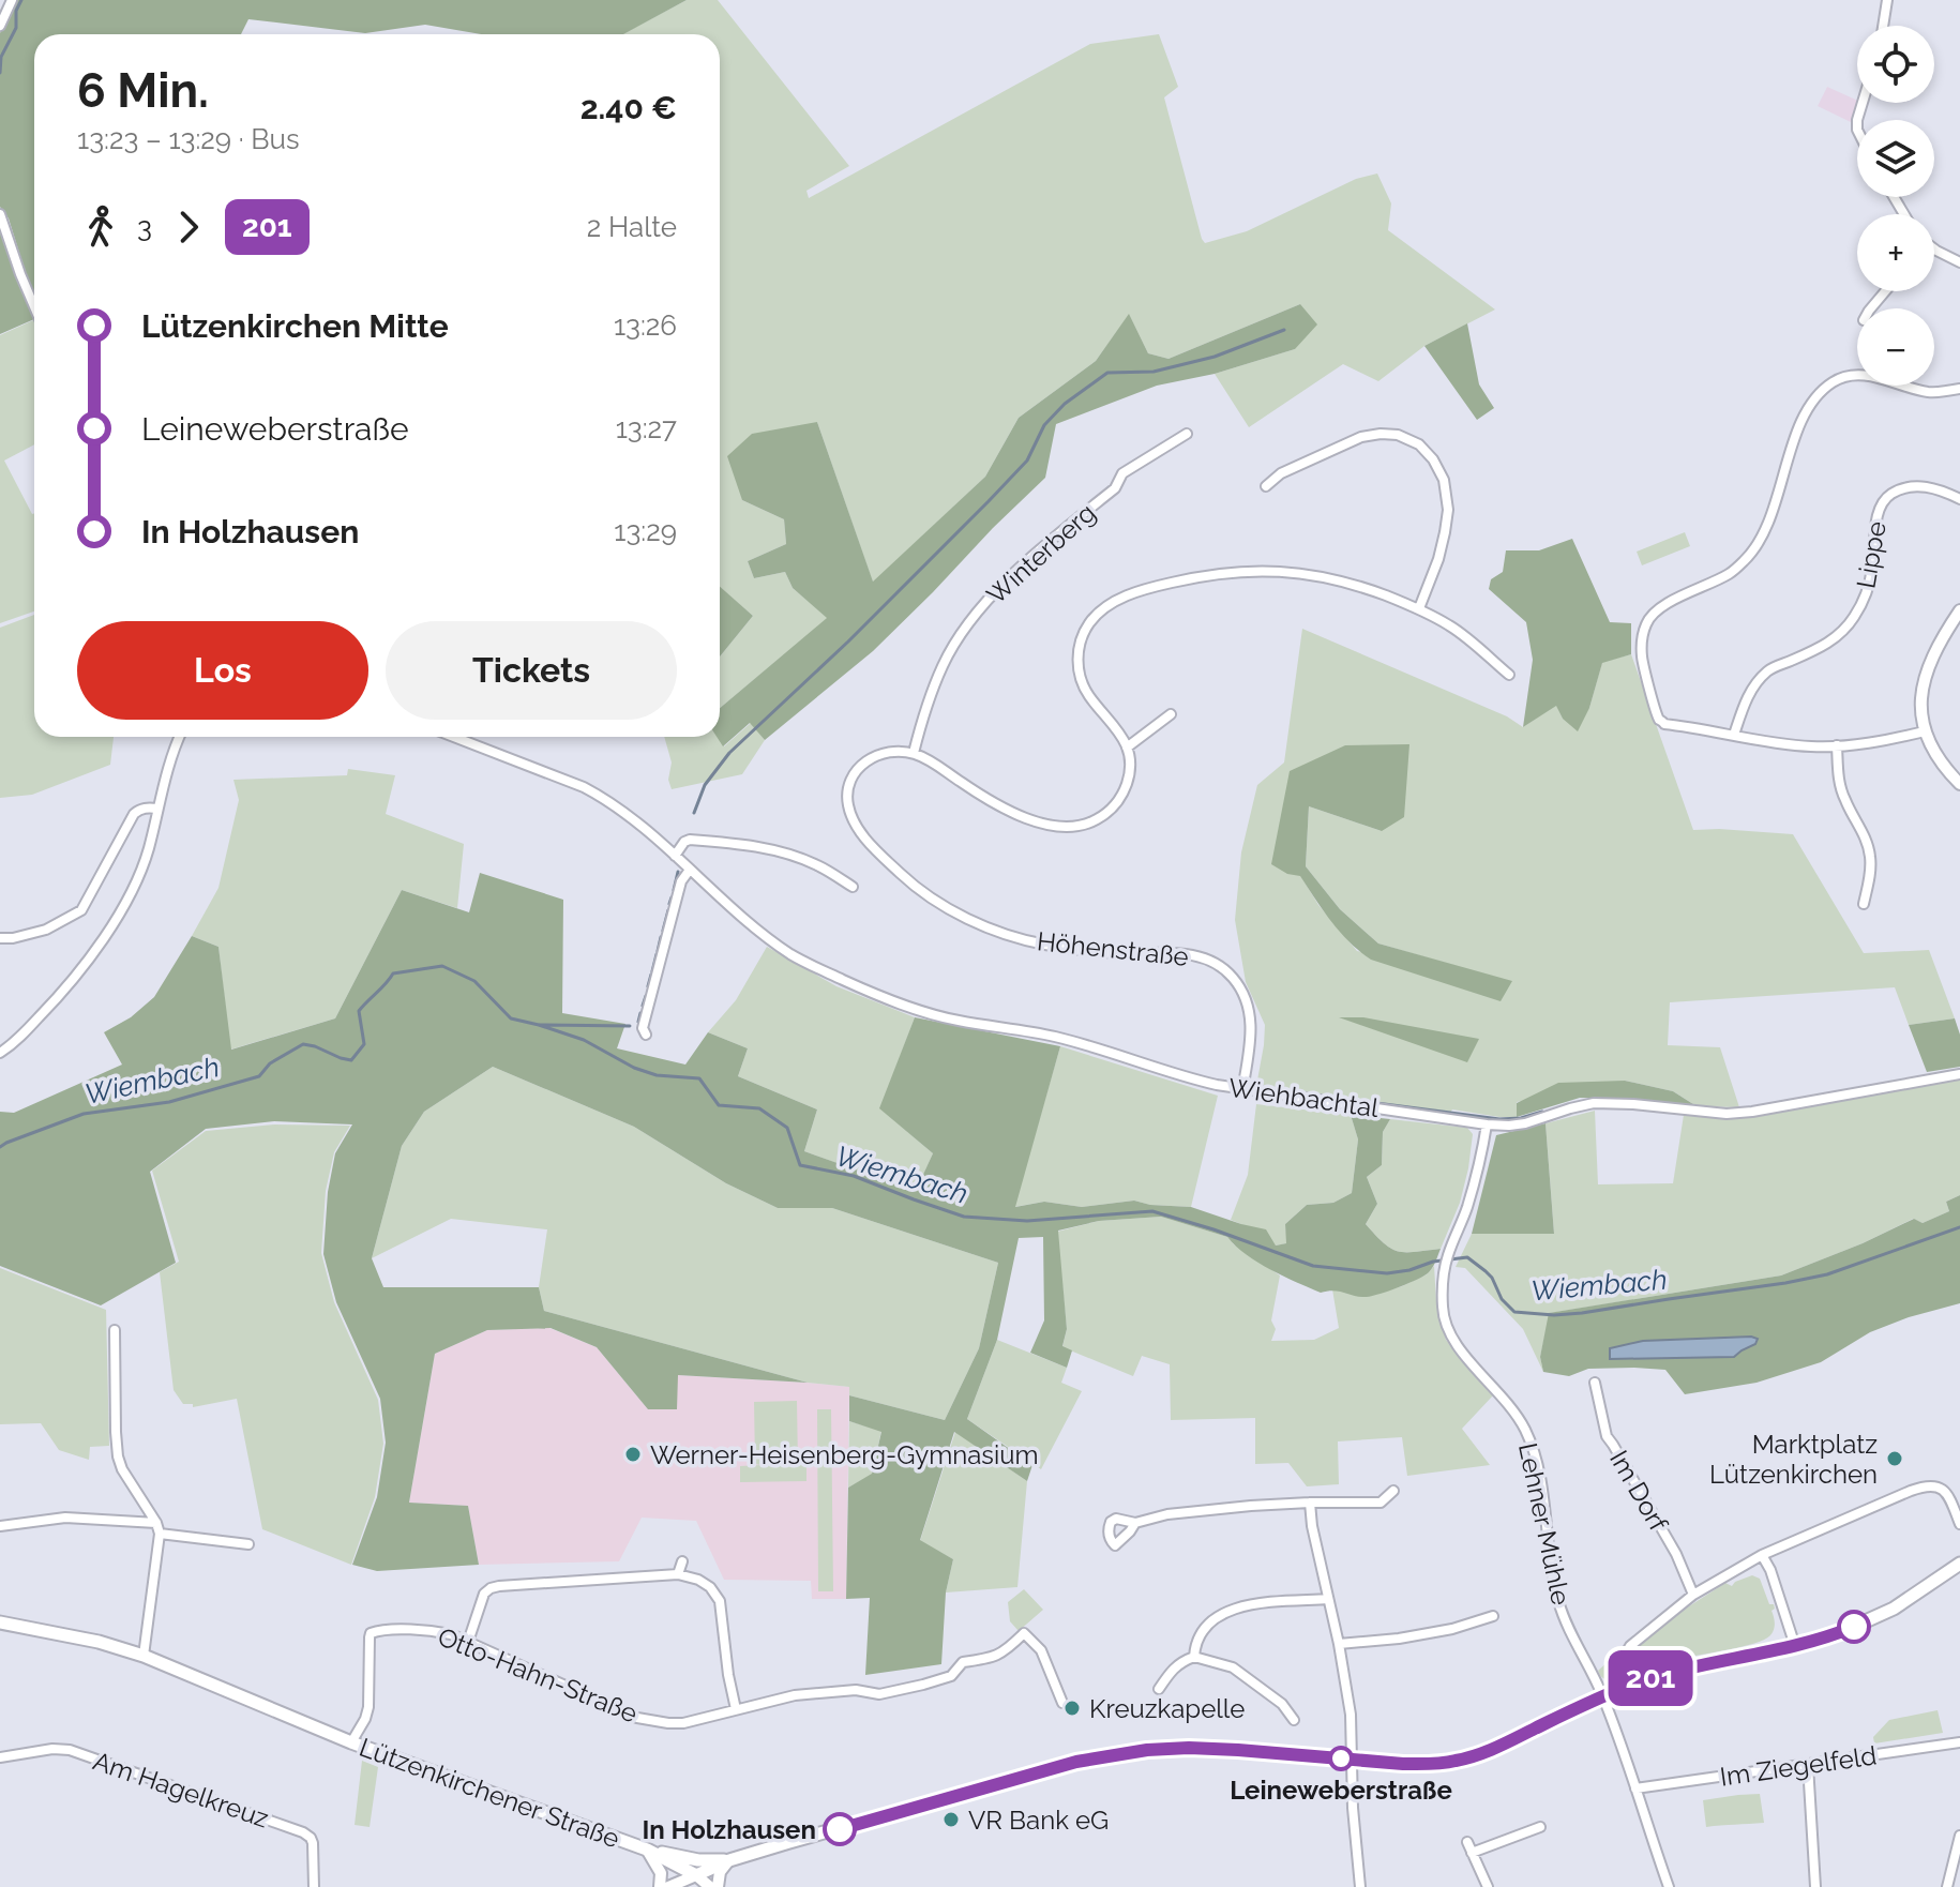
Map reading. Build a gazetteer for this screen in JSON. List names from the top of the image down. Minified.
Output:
{"streets":{"main road":["Lützenkirchener Straße"],"street":["Winterberg","Lippe","Höhenstraße","Wiehbachtal","Im Dorf","Lehner Mühle","Otto-Hahn-Straße","Im Ziegelfeld","Am Hagelkreuz"]},"crossings":[["Winterberg","Höhenstraße"],["Höhenstraße","Wiehbachtal"],["Wiehbachtal","Lehner Mühle"],["Lehner Mühle","Im Ziegelfeld"],["Otto-Hahn-Straße","Lützenkirchener Straße"]],"water":["Wiembach"],"places":["Werner-Heisenberg-Gymnasium","Marktplatz Lützenkirchen","Kreuzkapelle","Leineweberstraße","VR Bank eG","In Holzhausen"],"lines":["bus line 201"],"page":{"on_map":"201","map_buttons":["+","−"],"heading":["6 Min.","13:23 – 13:29 · Bus","2.40 €"],"legs":["3","201","2 Halte"],"list":[{"name":"Lützenkirchen Mitte","value":"13:26"},{"name":"Leineweberstraße","value":"13:27"},{"name":"In Holzhausen","value":"13:29"}],"buttons":["Los","Tickets"]}}
